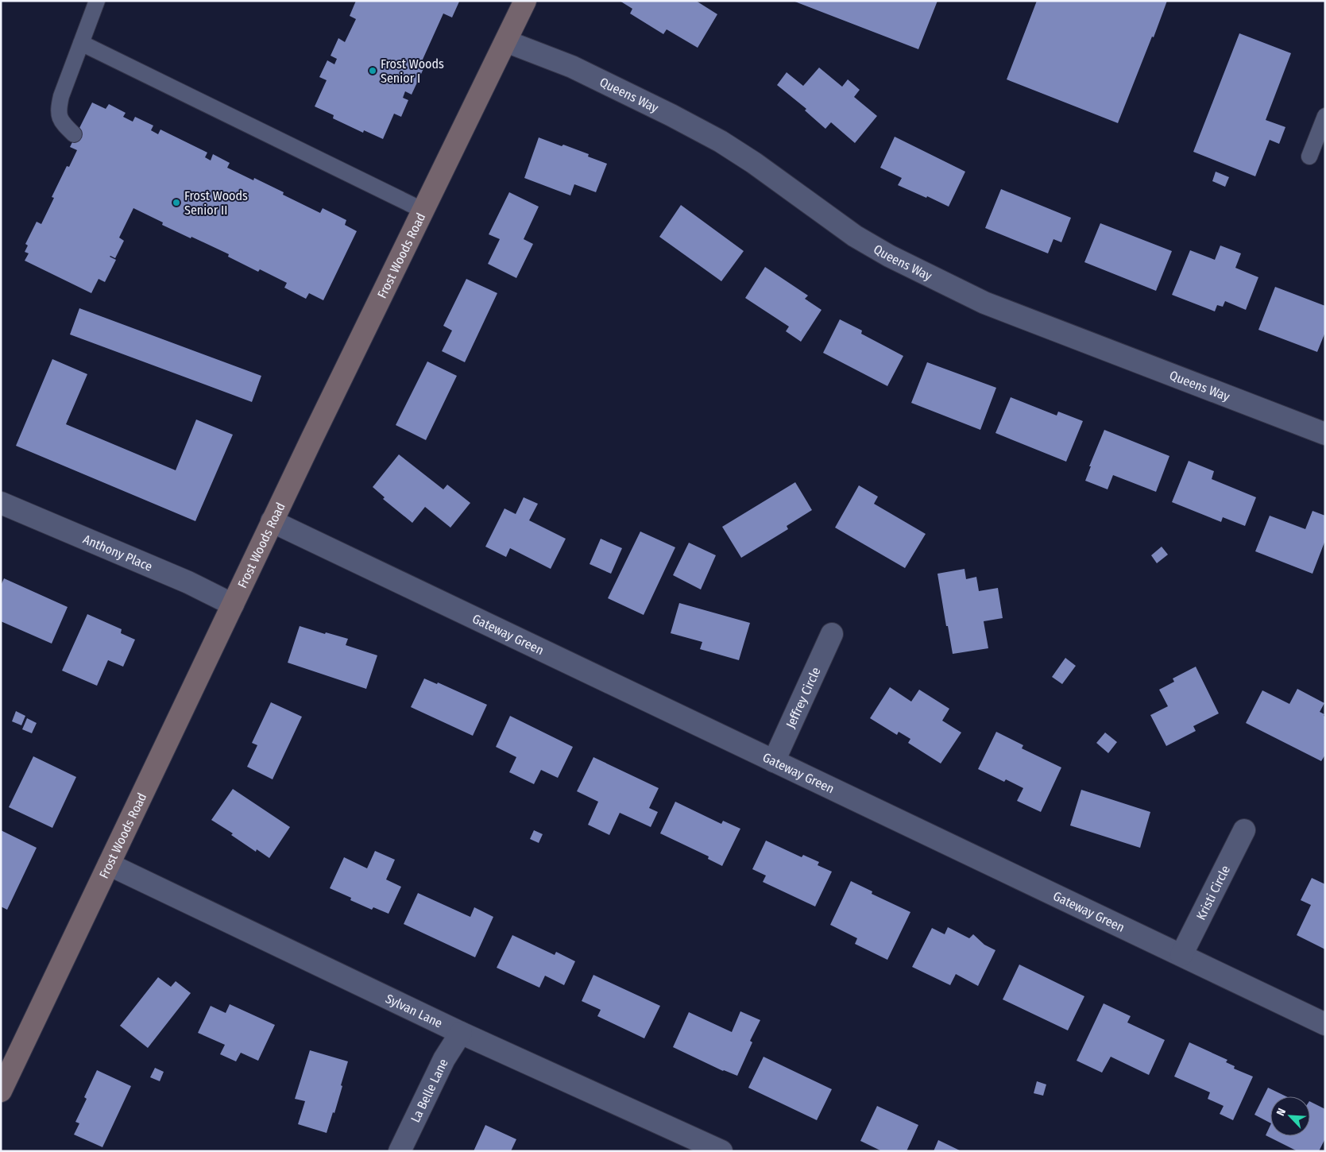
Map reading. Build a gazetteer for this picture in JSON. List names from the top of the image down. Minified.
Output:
{"streets":{"street":["Queens Way","Frost Woods Road","Anthony Place","Gateway Green","Jeffrey Circle","Kristi Circle","Sylvan Lane","La Belle Lane"]},"crossings":[["Queens Way","Frost Woods Road"],["Frost Woods Road","Anthony Place"],["Frost Woods Road","Gateway Green"],["Frost Woods Road","Sylvan Lane"],["Gateway Green","Jeffrey Circle"],["Gateway Green","Kristi Circle"],["Sylvan Lane","La Belle Lane"]],"places":["Frost Woods Senior I","Frost Woods Senior II"],"north":"top left"}
